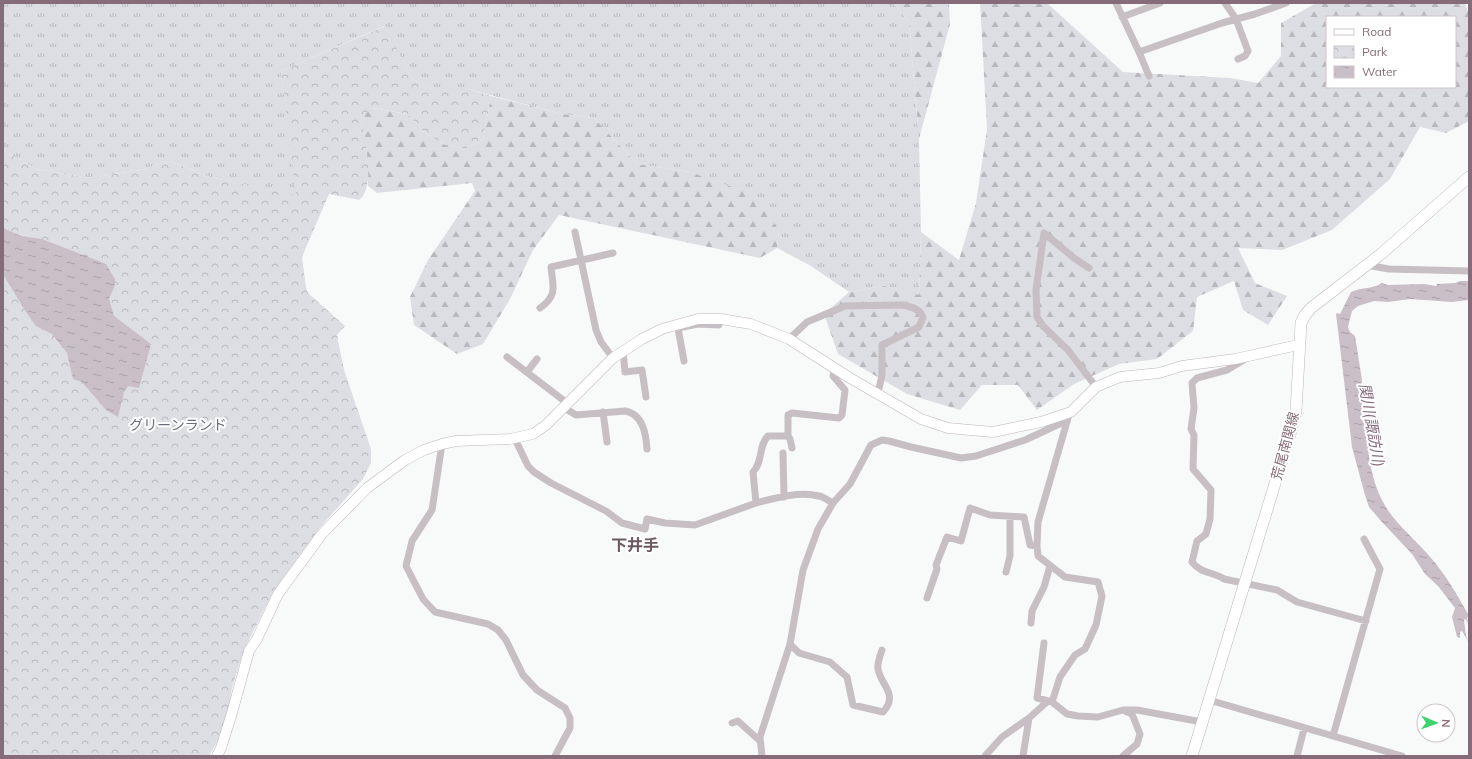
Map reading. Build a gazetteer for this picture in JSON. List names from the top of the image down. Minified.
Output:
{"streets":{"main road":["荒尾南関線"]},"districts":["下井手"],"water":["関川(諏訪川)"],"parks":["グリーンランド"],"legend":["Road","Park","Water"],"north":"right"}
